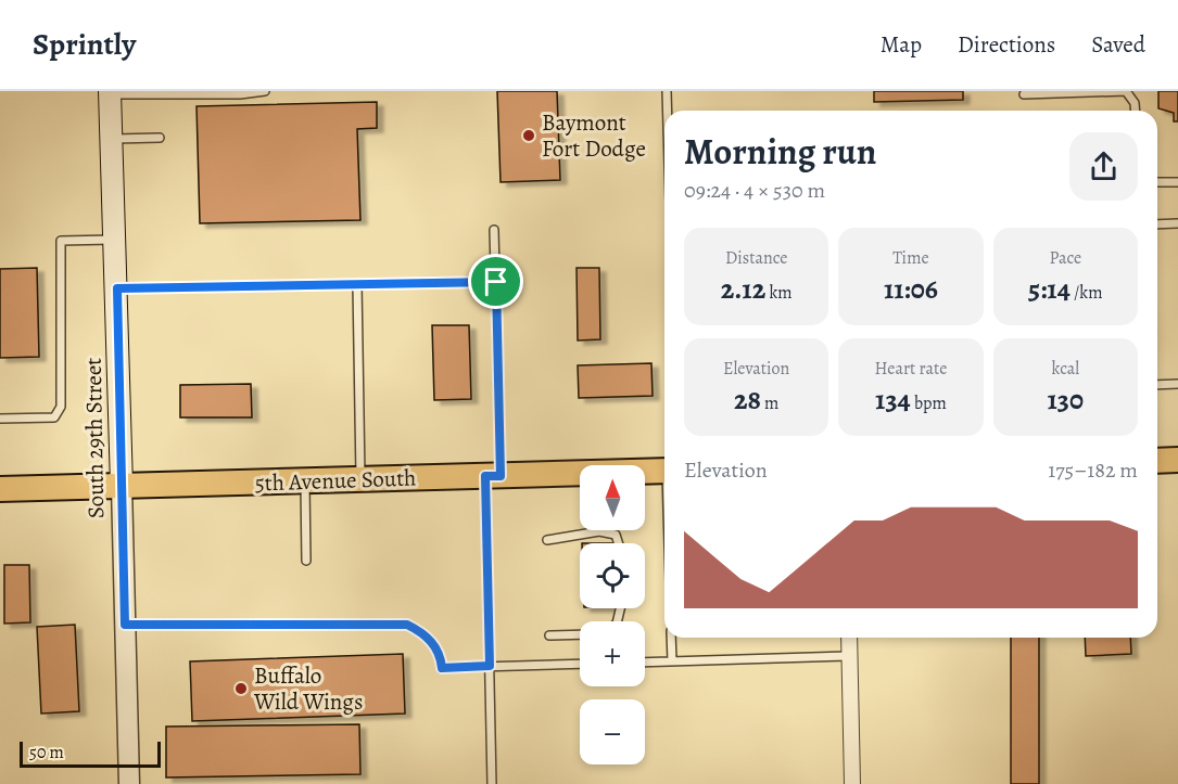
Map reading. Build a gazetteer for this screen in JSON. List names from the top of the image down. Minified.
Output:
{"streets":{"main road":["South 29th Street","5th Avenue South"]},"crossings":[["South 29th Street","5th Avenue South"]],"places":["Baymont Fort Dodge","Buffalo Wild Wings"],"scale_bar":"50 m","north":"top","page":{"header":"Sprintly","nav":["Map","Directions","Saved"],"heading":["Morning run","09:24 · 4 × 530 m"],"stats":[["Distance","2.12 km"],["Time","11:06"],["Pace","5:14 /km"],["Elevation","28 m"],["Heart rate","134 bpm"],["kcal","130"]],"chart":["Elevation","175–182 m"],"map_buttons":["+","−"],"scale":"50 m"}}
